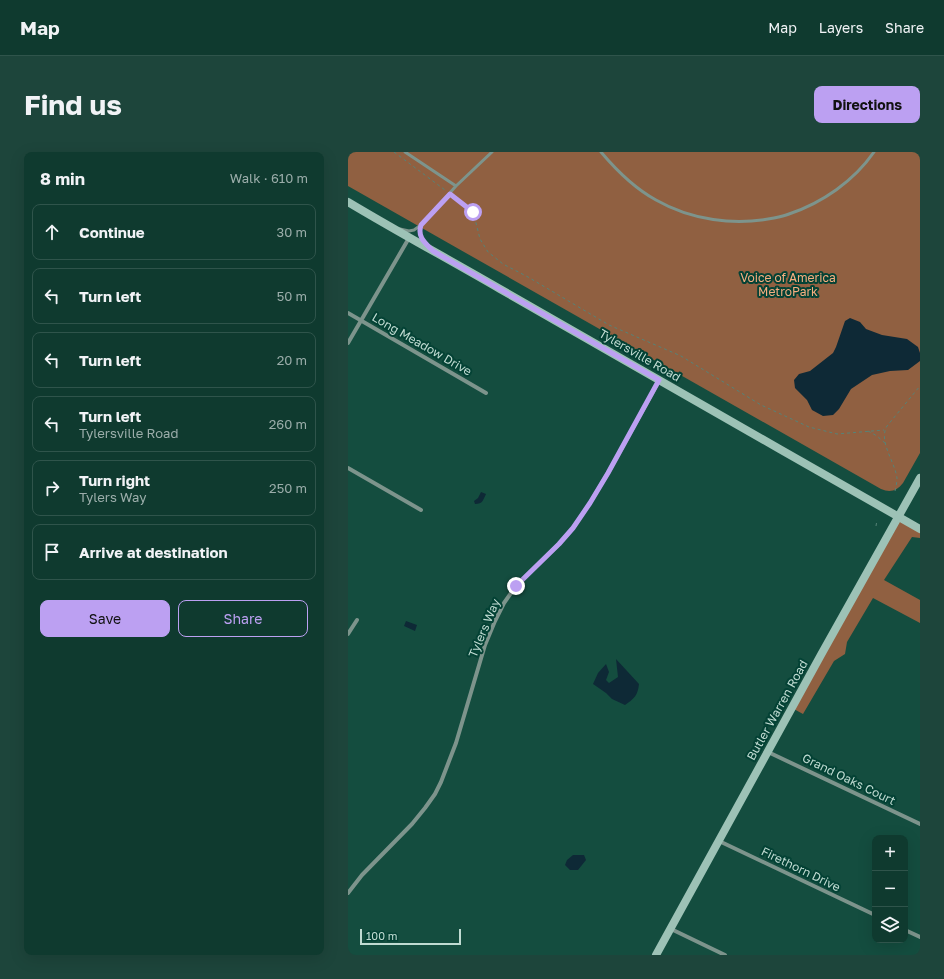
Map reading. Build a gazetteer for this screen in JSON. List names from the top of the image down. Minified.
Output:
{"streets":{"main road":["Tylersville Road","Butler Warren Road"],"street":["Long Meadow Drive","Tylers Way","Grand Oaks Court","Firethorn Drive"]},"crossings":[["Tylersville Road","Tylers Way"],["Tylersville Road","Butler Warren Road"],["Butler Warren Road","Grand Oaks Court"],["Butler Warren Road","Firethorn Drive"]],"parks":["Voice of America MetroPark"],"scale_bar":"100 m","page":{"header":"Map","nav":["Map","Layers","Share"],"buttons":["Directions",["Save","Share"]],"title":"Find us","heading":["8 min","Walk · 610 m"],"list":[["Continue","30 m"],["Turn left","50 m"],["Turn left","20 m"],["Turn left","Tylersville Road","260 m"],["Turn right","Tylers Way","250 m"],"Arrive at destination"],"map_buttons":["+","−"],"scale":"100 m"}}
